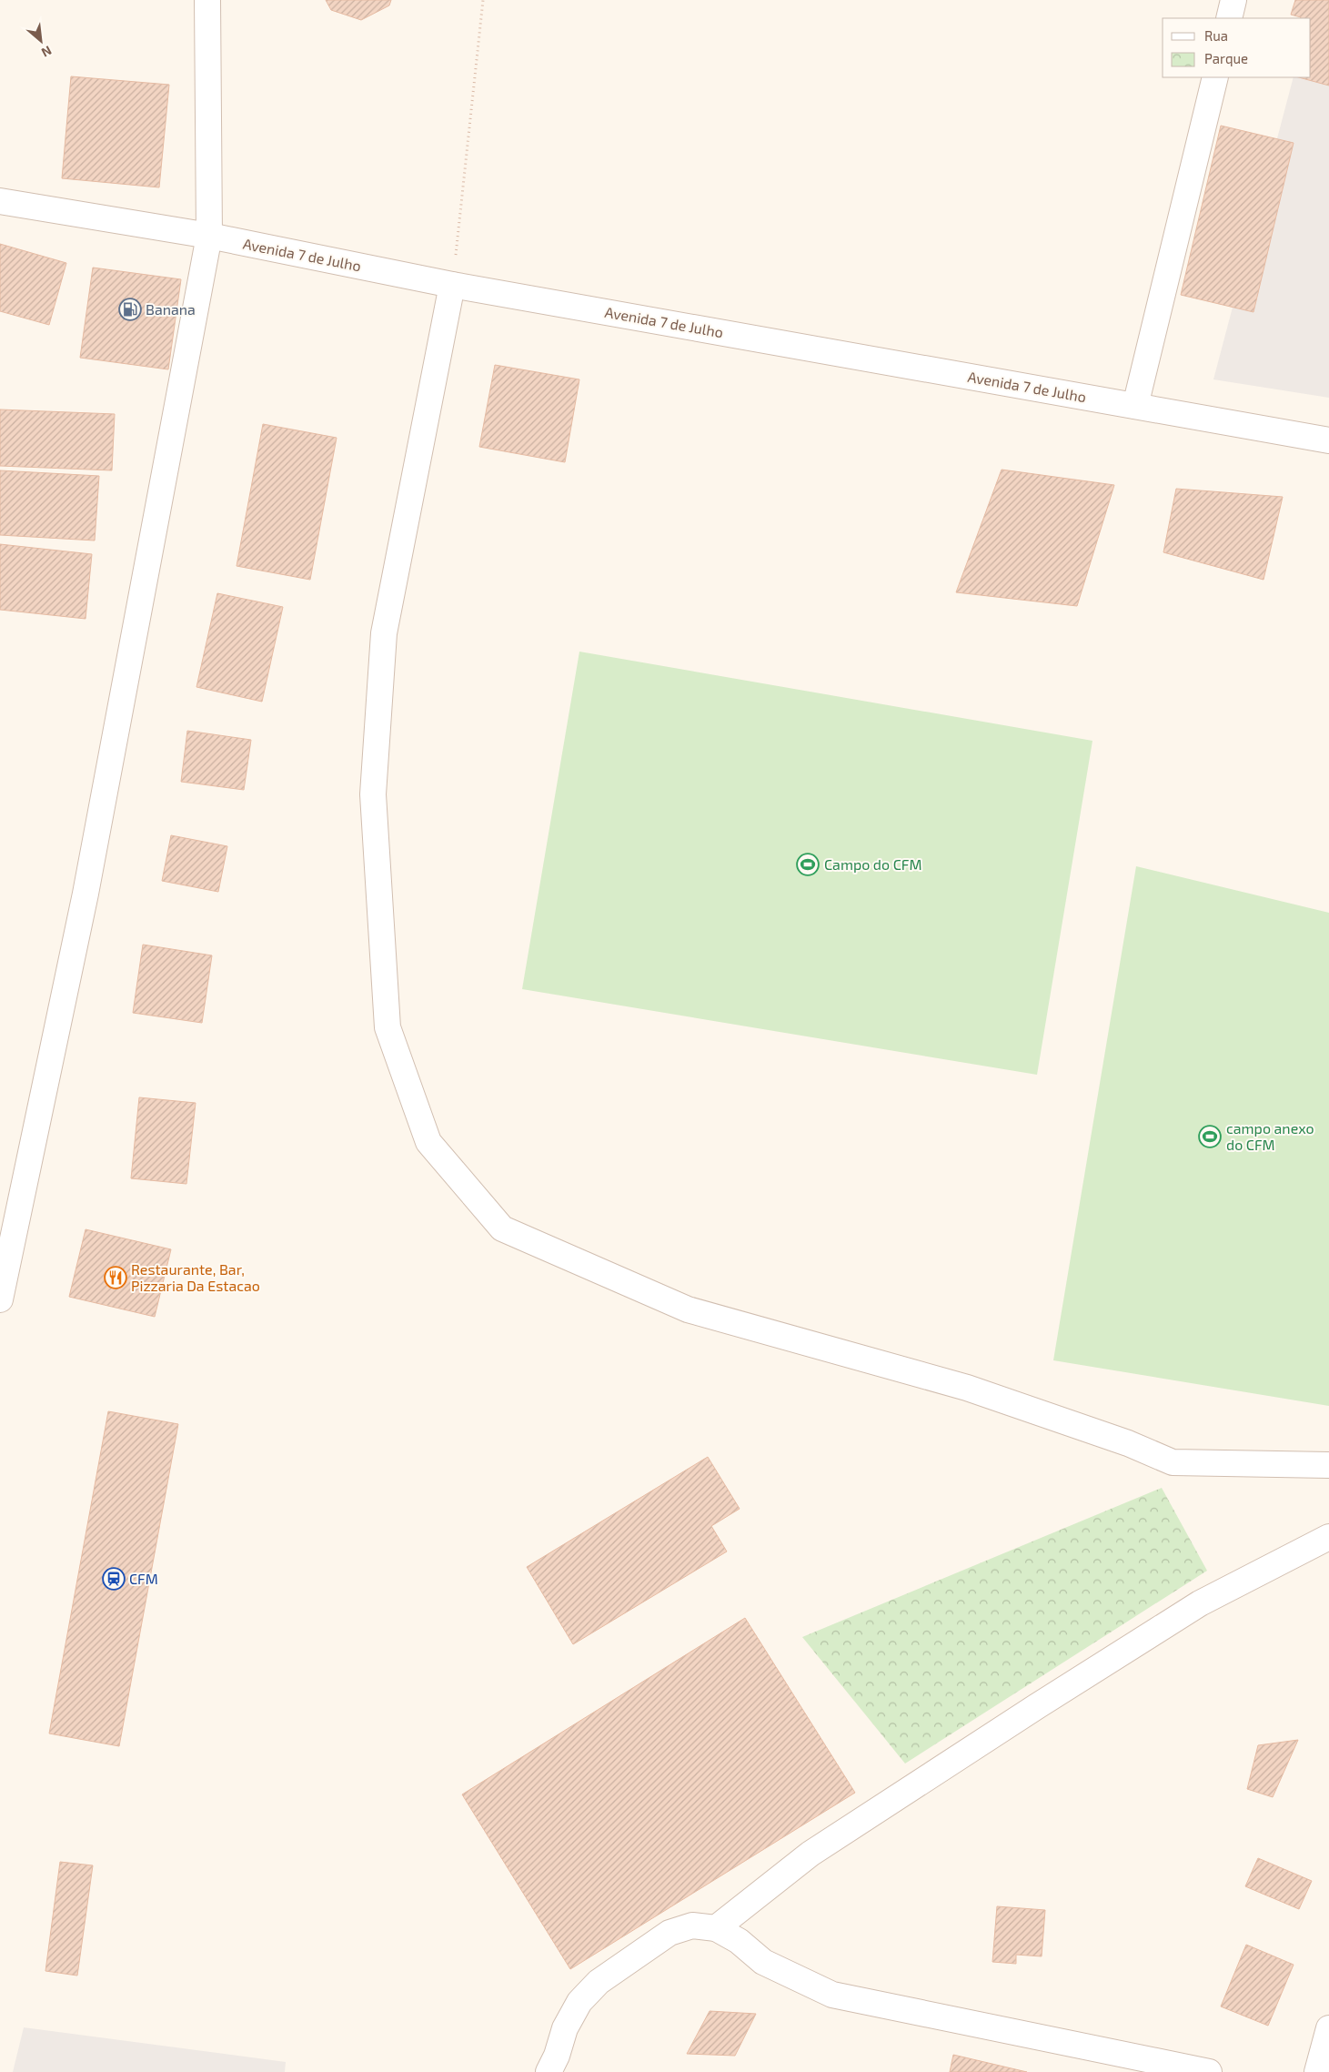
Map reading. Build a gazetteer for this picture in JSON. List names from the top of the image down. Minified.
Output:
{"streets":{"street":["Avenida 7 de Julho"]},"places":{"fuel station":["Banana"],"sports":["Campo do CFM","campo anexo do CFM"],"restaurant":["Restaurante, Bar, Pizzaria Da Estacao"],"station":["CFM"]},"legend":["Rua","Parque"],"north":"bottom right"}
